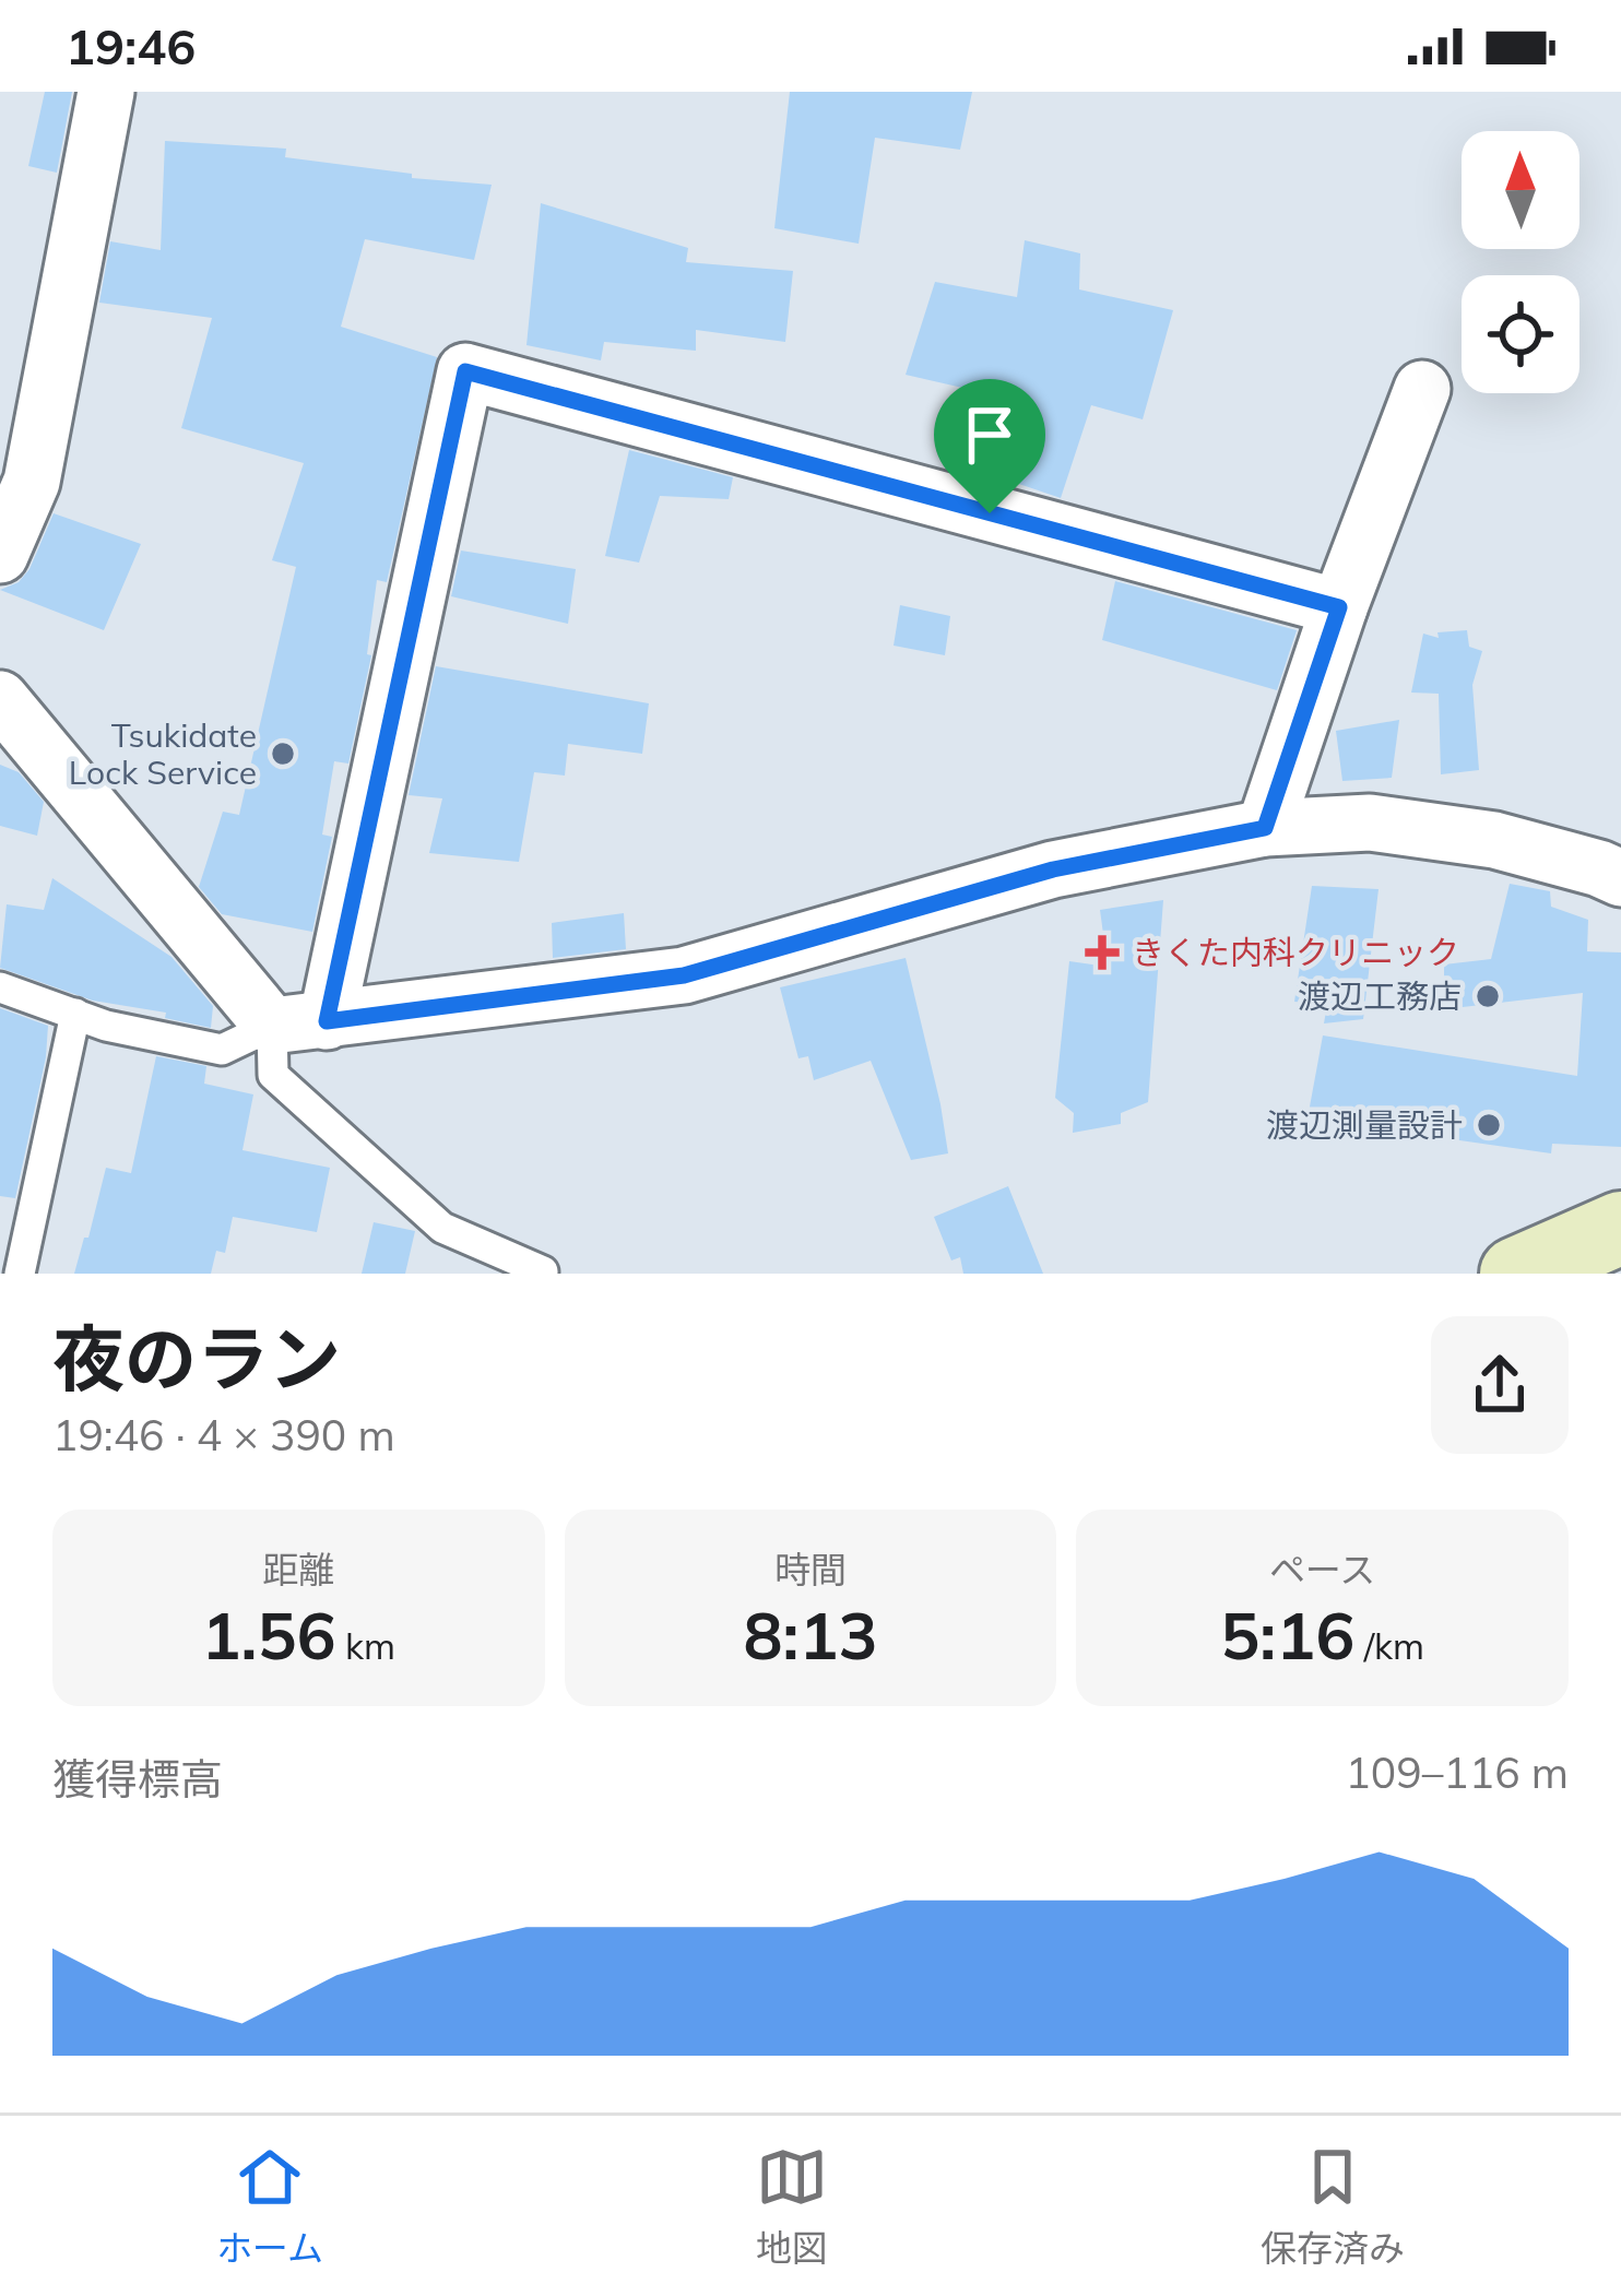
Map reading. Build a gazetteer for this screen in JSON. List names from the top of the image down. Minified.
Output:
{"places":{"other":["Tsukidate Lock Service","渡辺工務店","渡辺測量設計"],"health":["きくた内科クリニック"]},"north":"top","page":{"status":"19:46","heading":["夜のラン","19:46 · 4 × 390 m"],"stats":[["距離","1.56 km"],["時間","8:13"],["ペース","5:16 /km"]],"chart":["獲得標高","109–116 m"],"tabs":["ホーム","地図","保存済み"]}}
